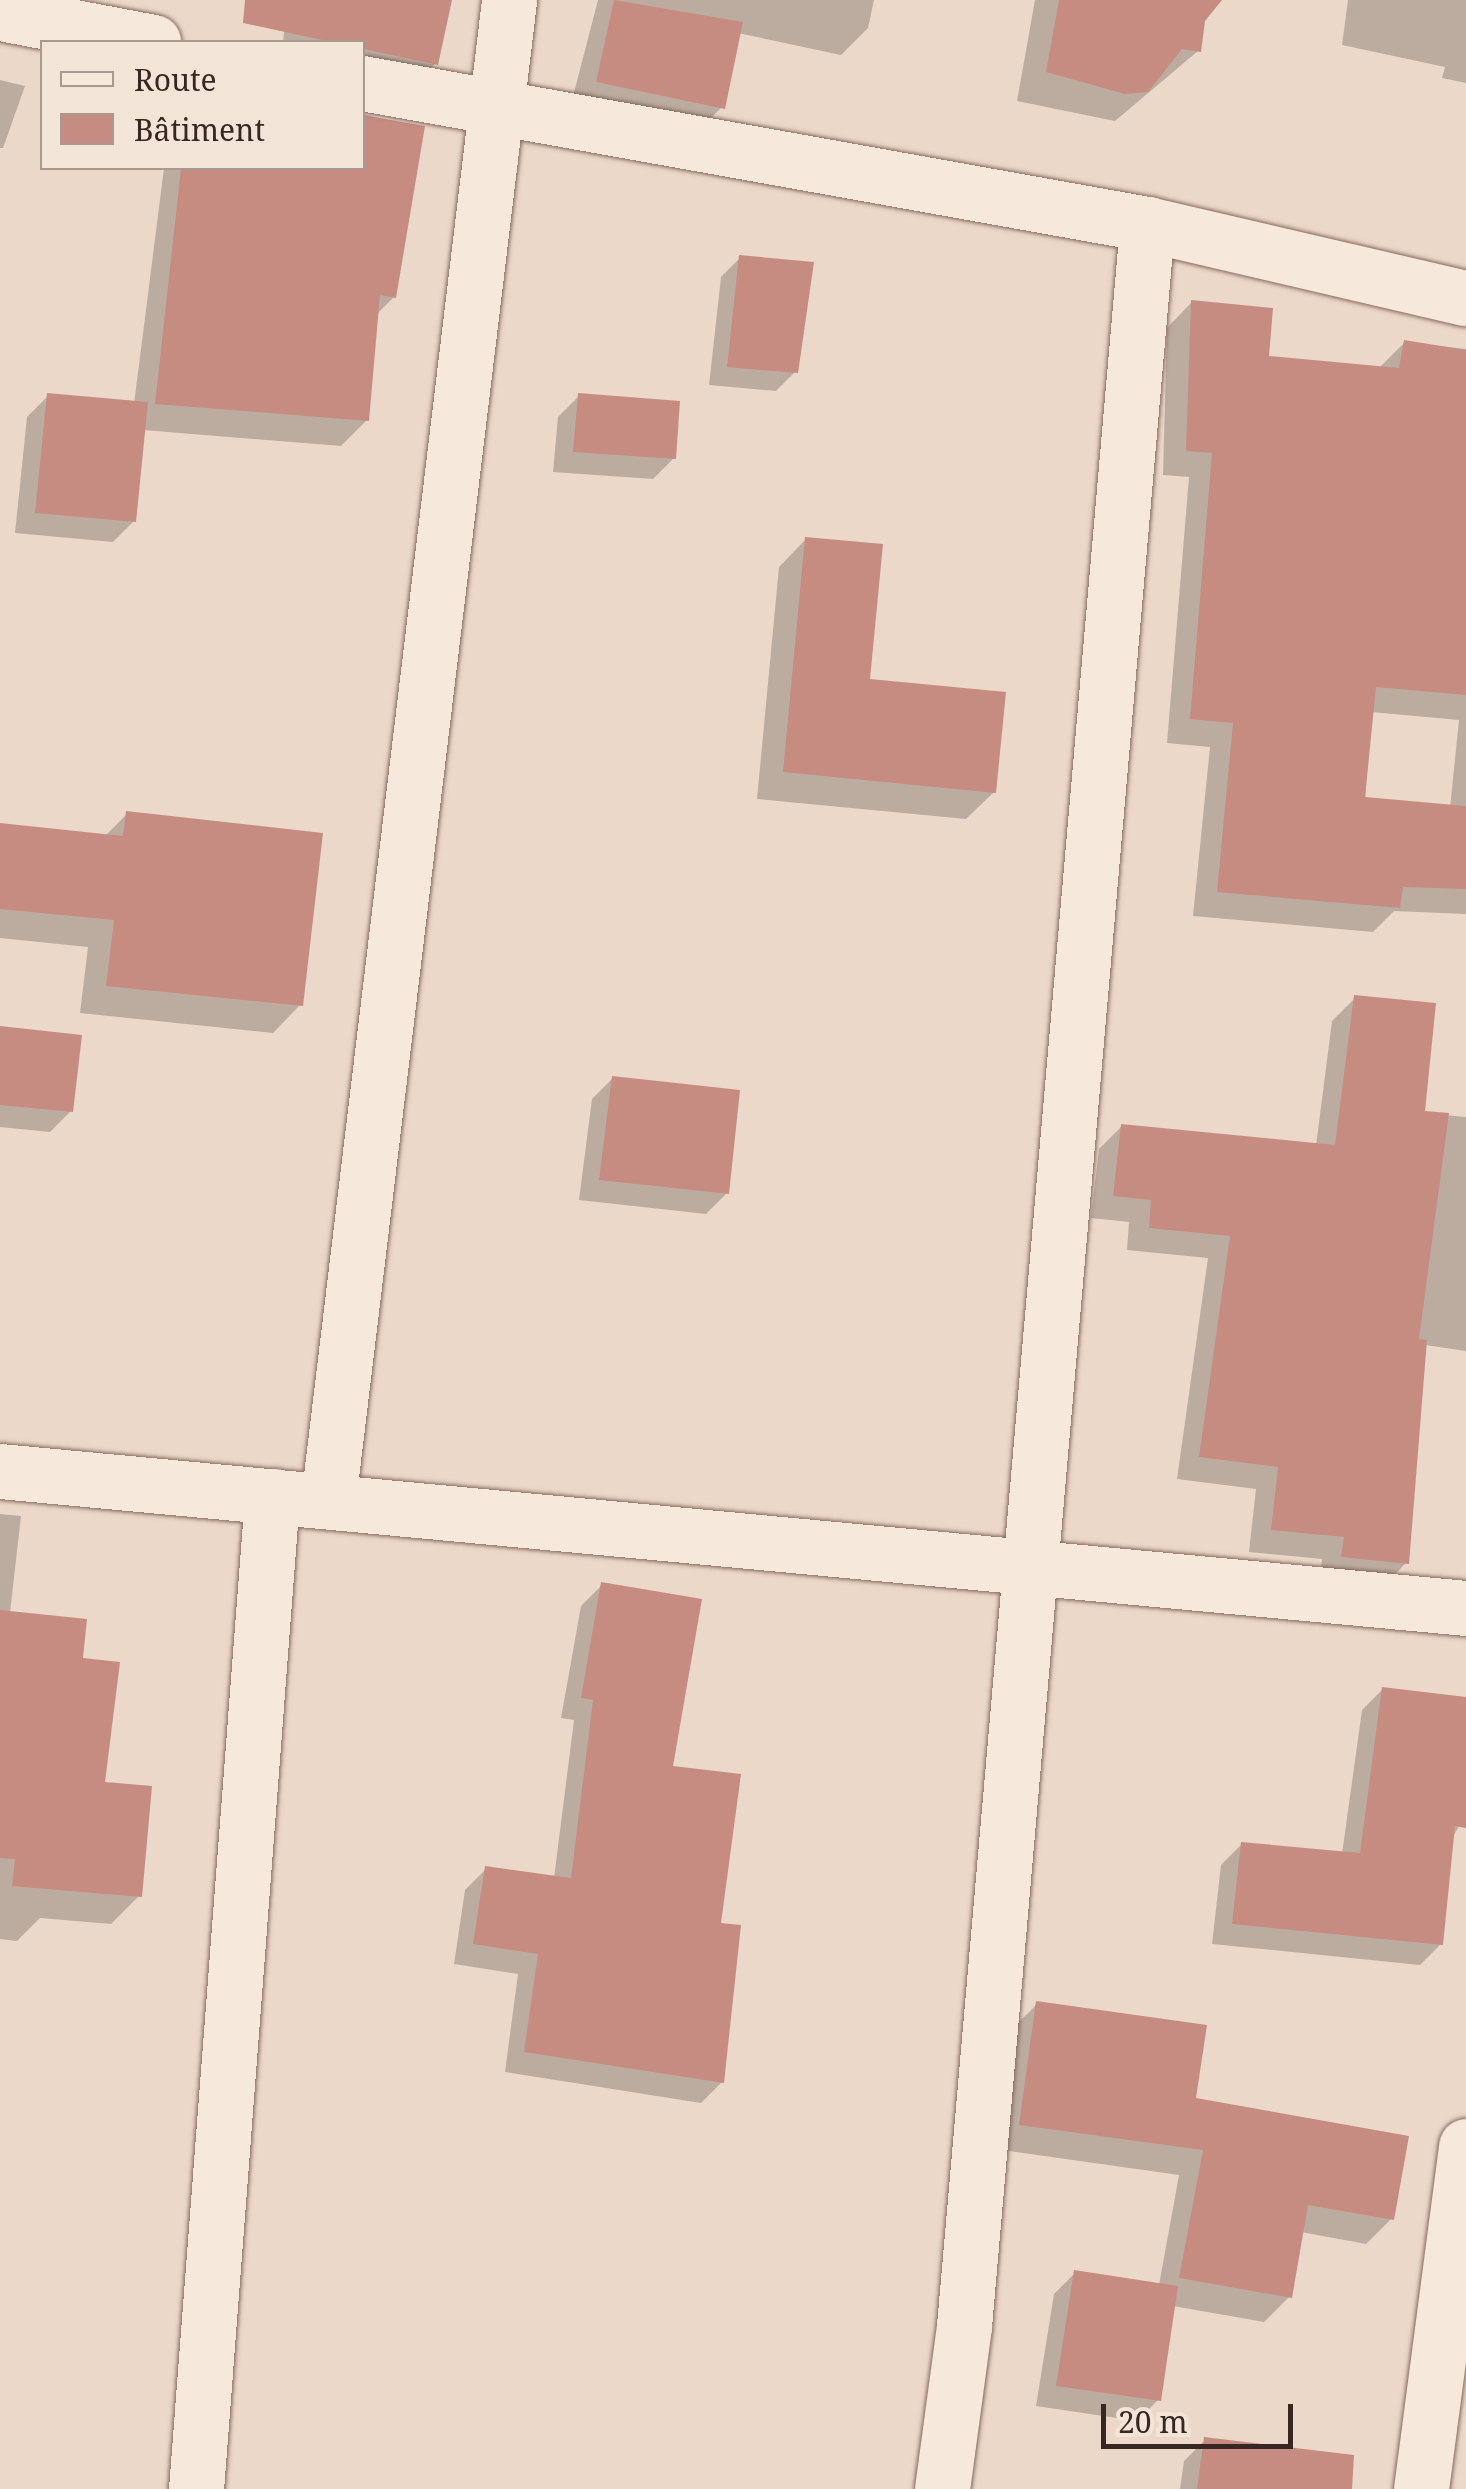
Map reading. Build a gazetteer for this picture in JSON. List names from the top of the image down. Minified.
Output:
{"legend":["Route","Bâtiment"],"scale_bar":"20 m"}
